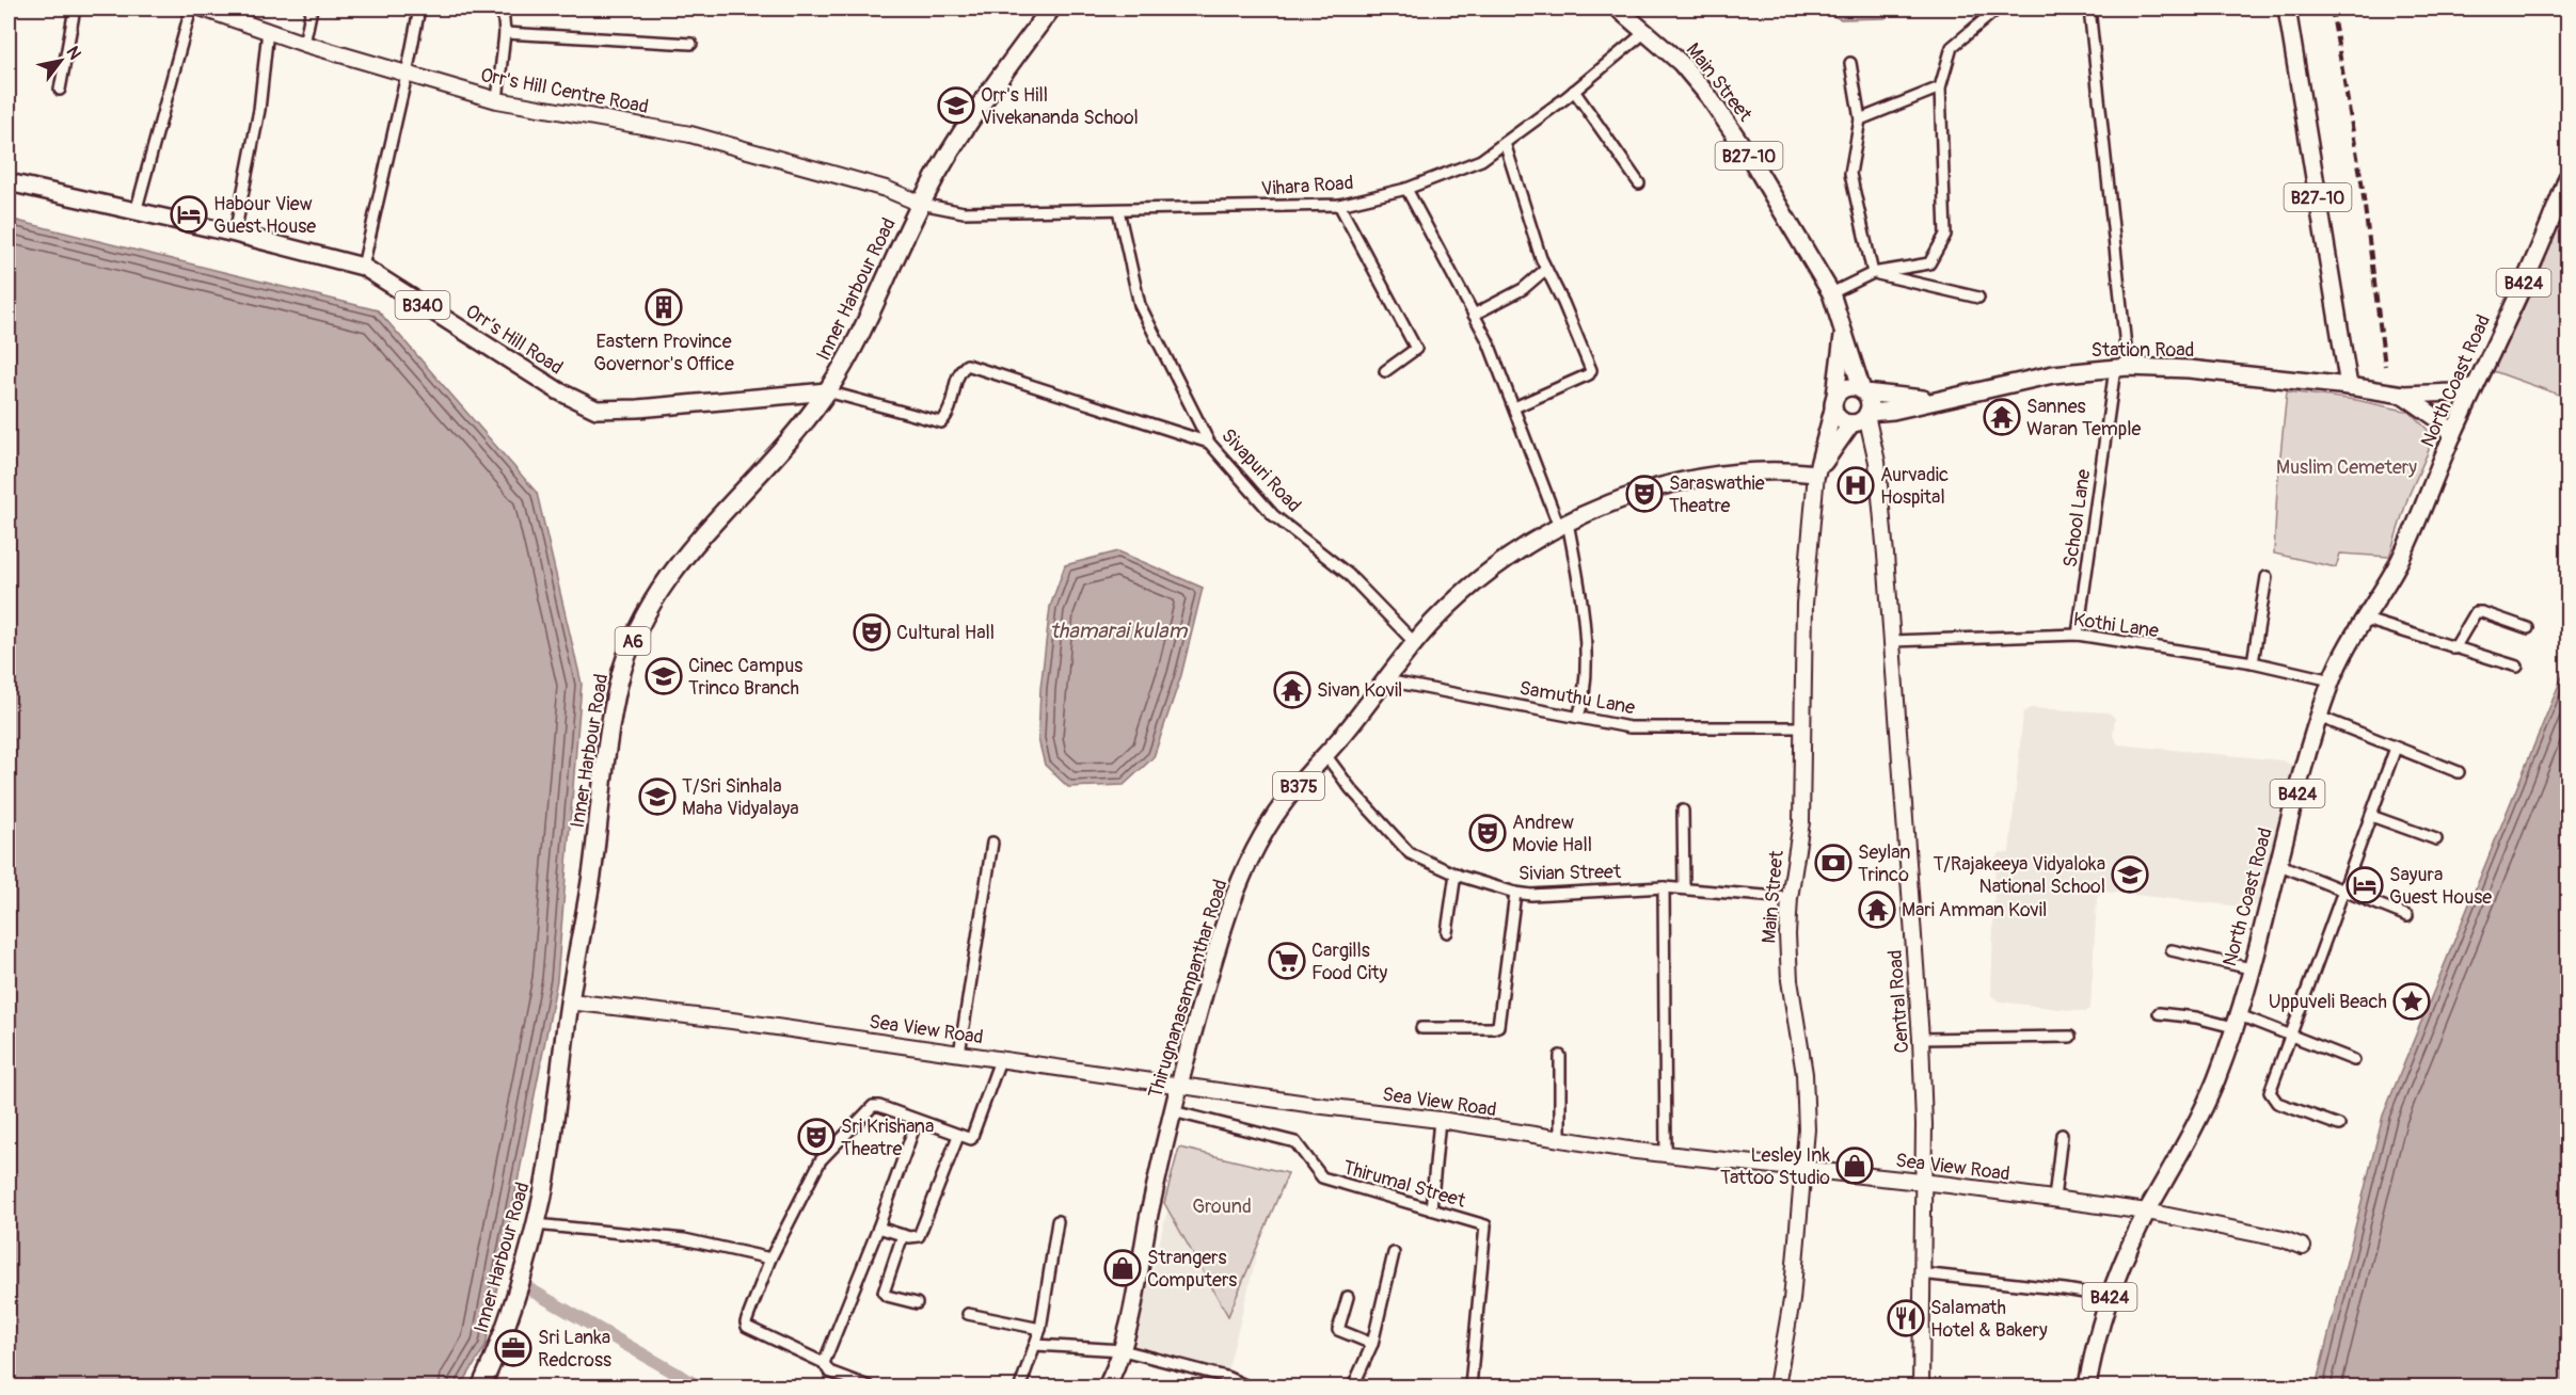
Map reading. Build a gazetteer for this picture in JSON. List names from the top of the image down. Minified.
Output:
{"streets":{"highway":["Inner Harbour Road","A6"],"main road":["Main Street","Orr's Hill Centre Road","B27-10","B424","B340","Orr’s Hill Road","Station Road","North Coast Road","B375","Thirugnanasampanthar Road","Central Road","Sea View Road"],"street":["Vihara Road","Sivapuri Road","School Lane","Kothi Lane","Samuthu Lane","Sivian Street","Thirumal Street"]},"crossings":[["Main Street","Vihara Road"],["Main Street","Station Road"],["Main Street","Samuthu Lane"],["Main Street","Sivian Street"],["Main Street","Thirugnanasampanthar Road"],["Main Street","Central Road"],["Main Street","Sea View Road"],["Orr's Hill Centre Road","Vihara Road"],["Orr's Hill Centre Road","Inner Harbour Road"],["B27-10","Station Road"],["Vihara Road","Inner Harbour Road"],["Vihara Road","Sivapuri Road"],["Inner Harbour Road","Orr’s Hill Road"],["Inner Harbour Road","Sea View Road"],["Station Road","North Coast Road"],["Station Road","School Lane"],["Station Road","Central Road"],["North Coast Road","Kothi Lane"],["North Coast Road","Sea View Road"],["Sivapuri Road","Thirugnanasampanthar Road"],["School Lane","Kothi Lane"],["Kothi Lane","Central Road"],["Samuthu Lane","Thirugnanasampanthar Road"],["Sivian Street","Thirugnanasampanthar Road"],["Thirugnanasampanthar Road","Sea View Road"],["Thirugnanasampanthar Road","Thirumal Street"],["Central Road","Sea View Road"]],"water":["thamarai kulam"],"parks":["Muslim Cemetery","Ground"],"places":{"school or university":["Orr's Hill Vivekananda School","Cinec Campus Trinco Branch","T/Sri Sinhala Maha Vidyalaya","T/Rajakeeya Vidyaloka National School"],"hotel":["Habour View Guest House","Sayura Guest House"],"building":["Eastern Province Governor's Office"],"temple":["Sannes Waran Temple","Sivan Kovil","Mari Amman Kovil"],"hospital":["Aurvadic Hospital"],"theatre":["Saraswathie Theatre","Cultural Hall","Andrew Movie Hall","Sri Krishana Theatre"],"bank":["Seylan Trinco"],"supermarket":["Cargills Food City"],"place":["Uppuveli Beach"],"shop":["Lesley Ink Tattoo Studio","Strangers Computers"],"restaurant":["Salamath Hotel & Bakery"],"office":["Sri Lanka Redcross"]},"north":"top right"}
